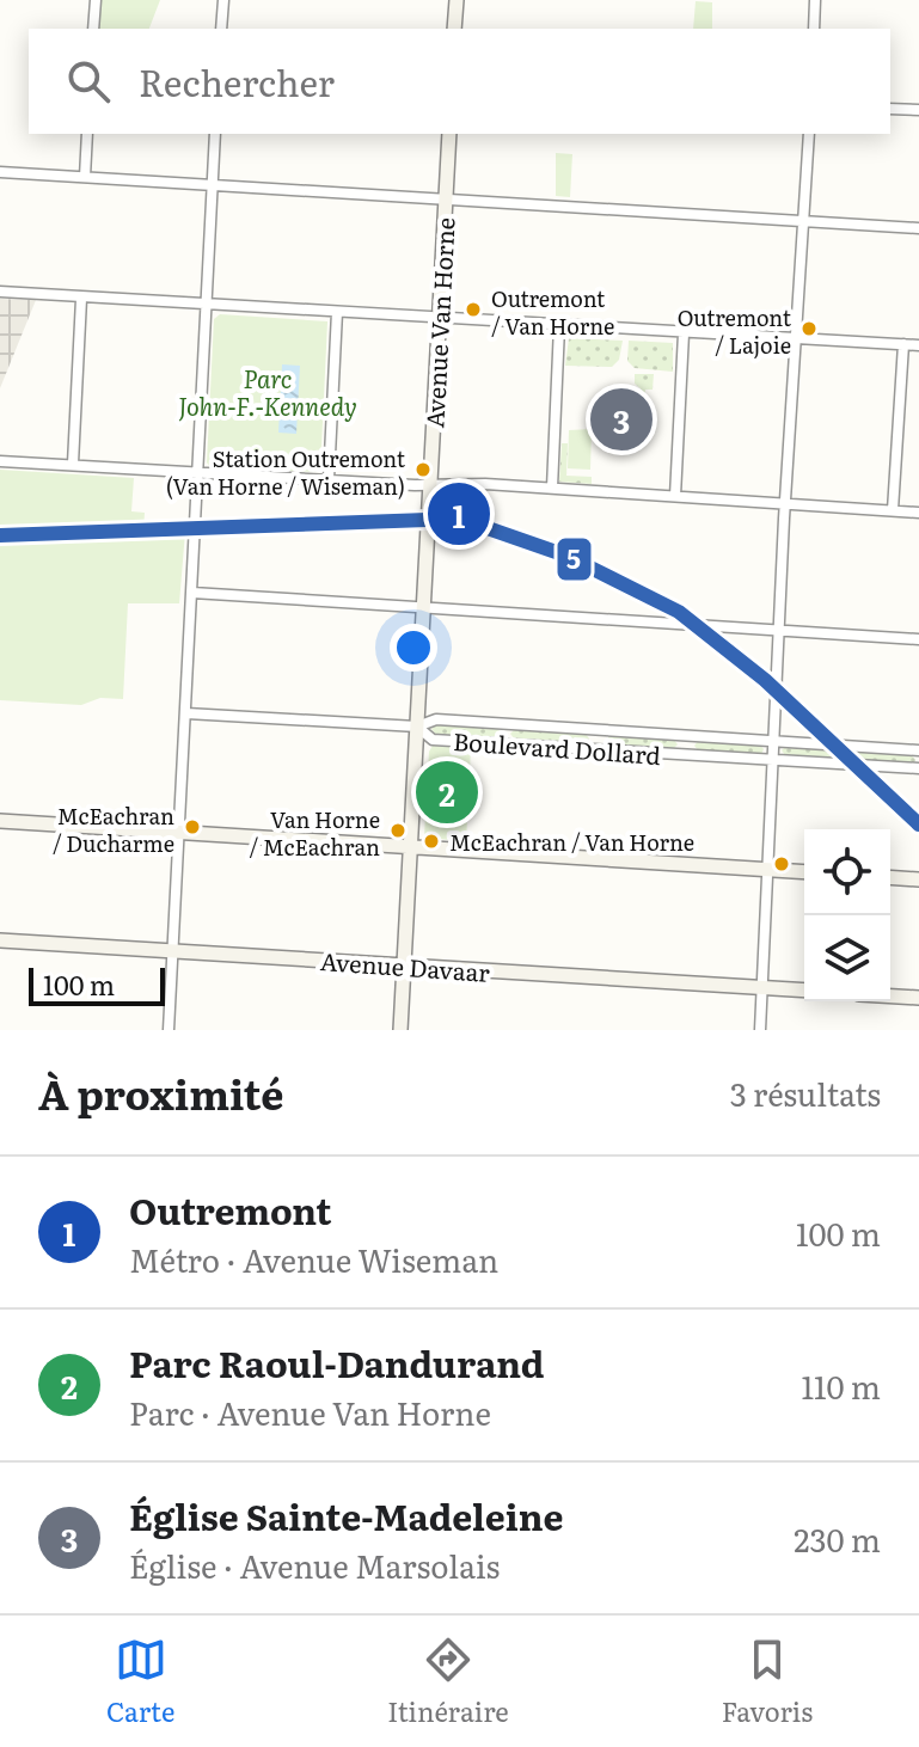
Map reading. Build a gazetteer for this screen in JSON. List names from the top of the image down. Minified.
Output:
{"streets":{"street":["Avenue Van Horne","Boulevard Dollard","Avenue Davaar"]},"crossings":[["Avenue Van Horne","Boulevard Dollard"],["Avenue Van Horne","Avenue Davaar"]],"parks":["Parc John-F.-Kennedy"],"places":["Outremont / Van Horne","Outremont / Lajoie","Station Outremont (Van Horne / Wiseman)","McEachran / Ducharme","Van Horne / McEachran","McEachran / Van Horne"],"lines":["transit line 5"],"scale_bar":"100 m","page":{"search":"Rechercher","pins":["3","1","2"],"scale":"100 m","heading":["À proximité","3 résultats"],"list":[{"mark":"1","name":"Outremont","note":"Métro · Avenue Wiseman","value":"100 m"},{"mark":"2","name":"Parc Raoul-Dandurand","note":"Parc · Avenue Van Horne","value":"110 m"},{"mark":"3","name":"Église Sainte-Madeleine","note":"Église · Avenue Marsolais","value":"230 m"}],"nav":["Carte","Itinéraire","Favoris"]}}
